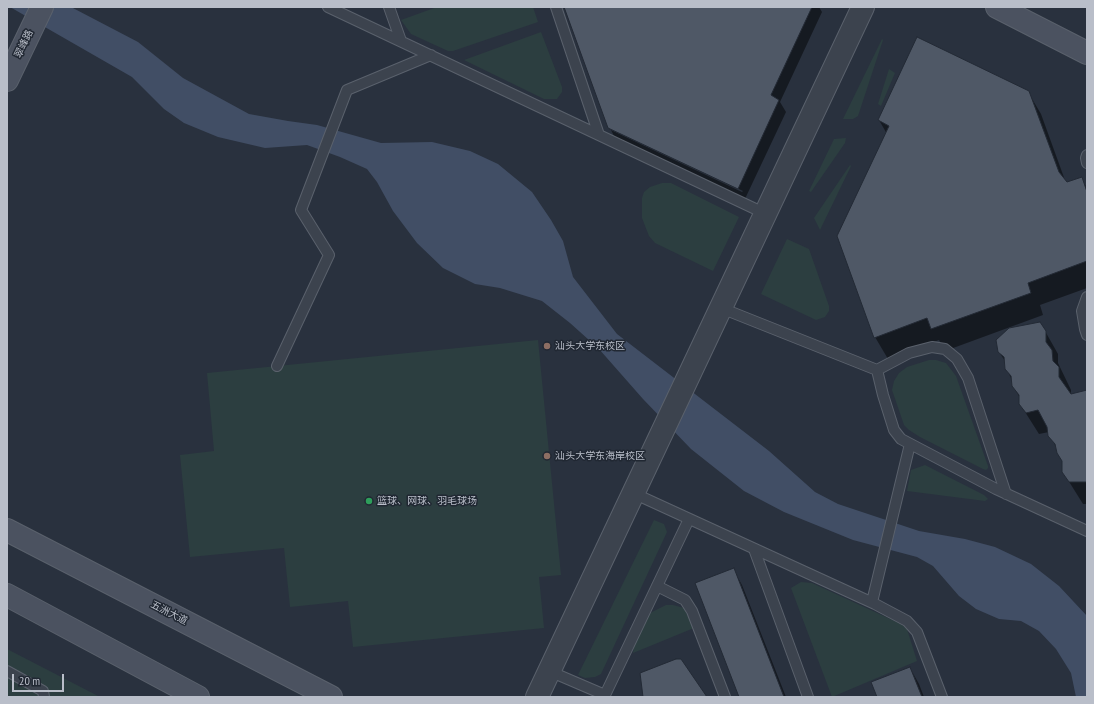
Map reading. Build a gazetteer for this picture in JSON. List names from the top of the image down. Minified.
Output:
{"streets":{"main road":["翠峰路","五洲大道"]},"places":["汕头大学东校区","汕头大学东海岸校区","篮球、网球、羽毛球场"],"scale_bar":"20 m"}
